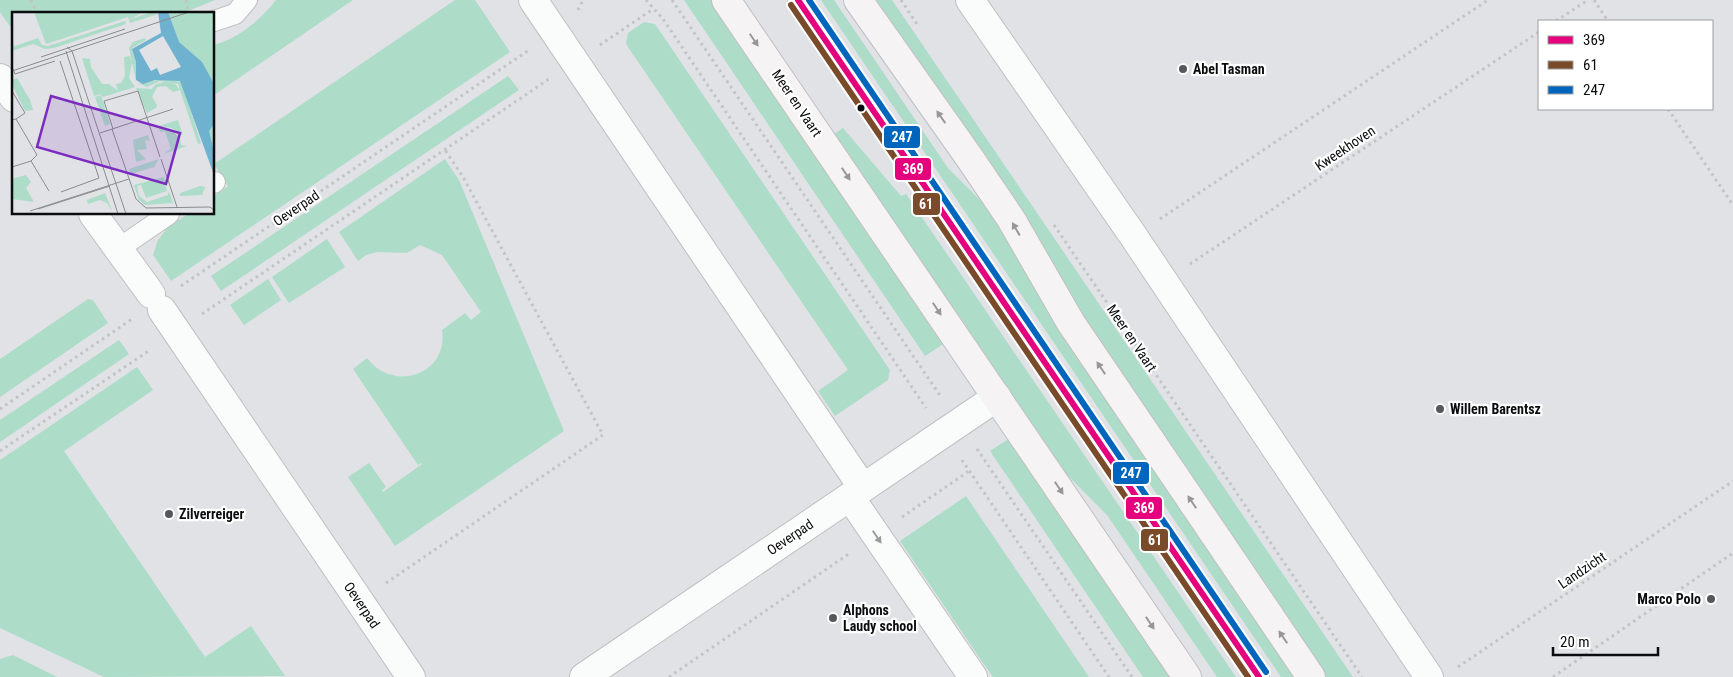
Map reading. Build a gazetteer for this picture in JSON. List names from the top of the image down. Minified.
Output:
{"streets":{"main road":["Meer en Vaart"],"street":["Oeverpad"],"path":["Kweekhoven","Landzicht"]},"crossings":[["Meer en Vaart","Oeverpad"]],"places":["Abel Tasman","Willem Barentsz","Zilverreiger","Marco Polo","Alphons Laudy school"],"lines":["transit line 369","transit line 247","transit line 61"],"legend":["369","61","247"],"scale_bar":"20 m"}
